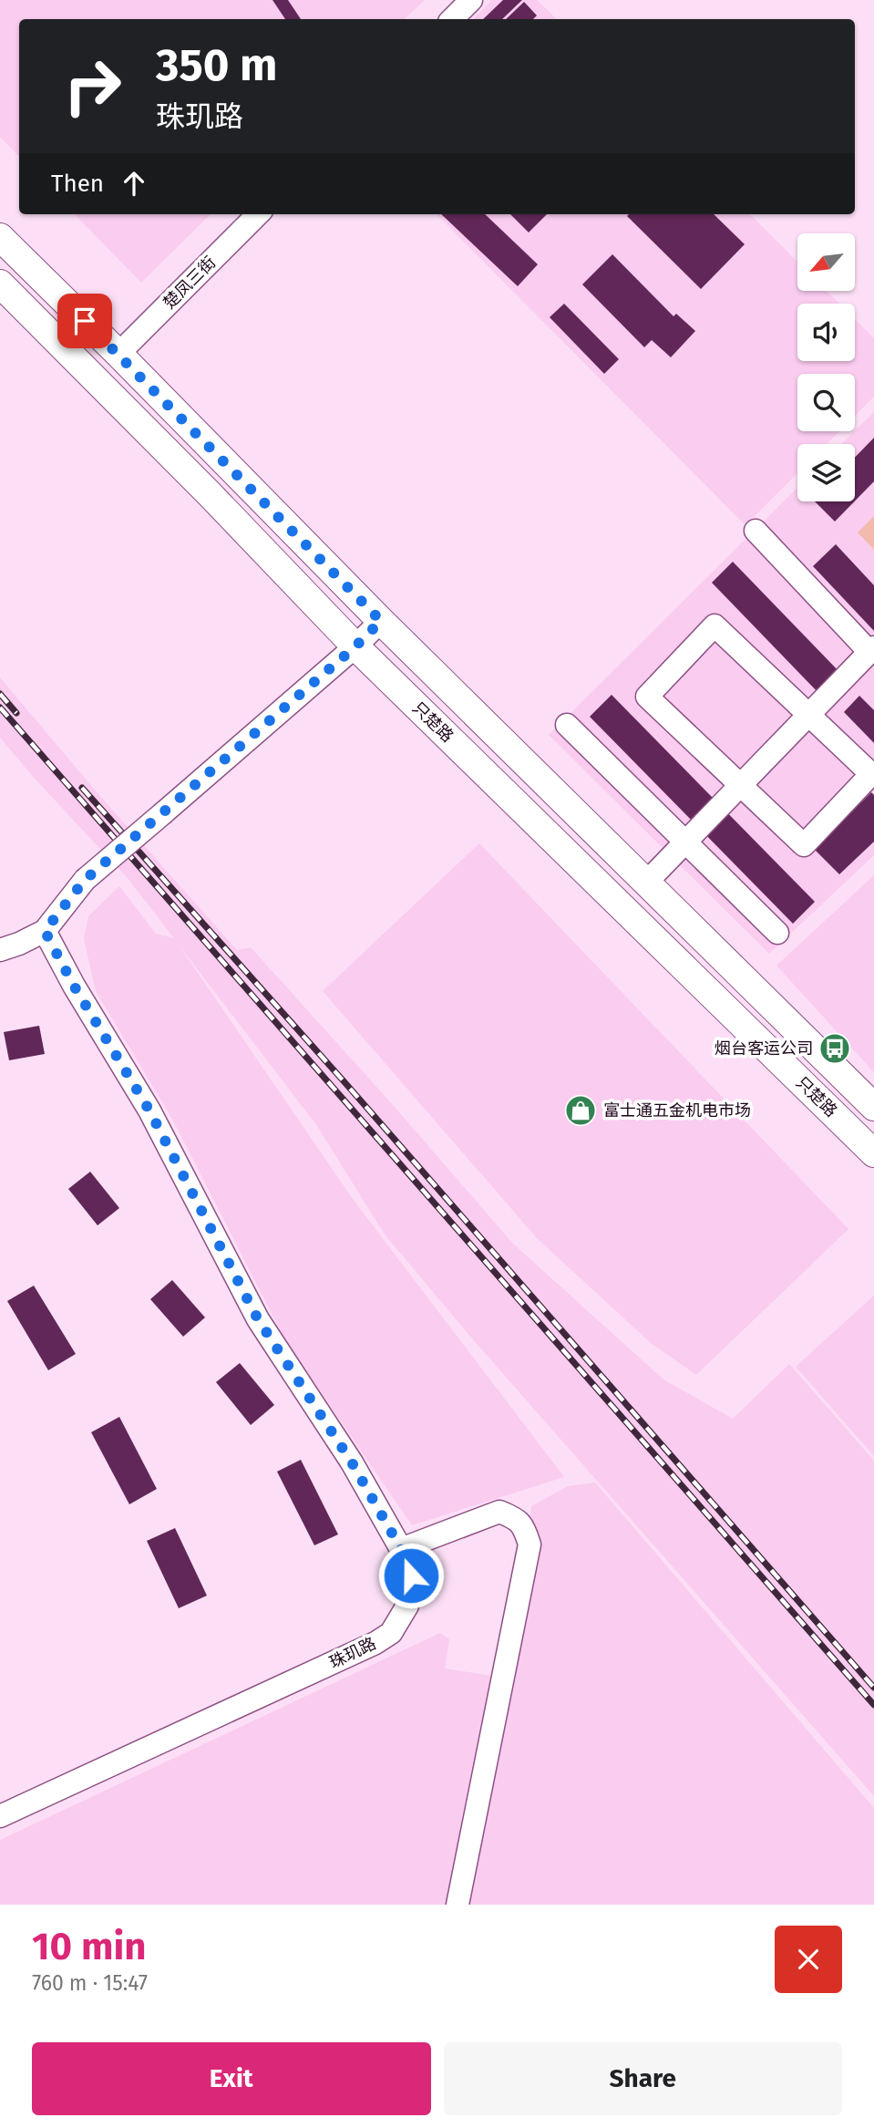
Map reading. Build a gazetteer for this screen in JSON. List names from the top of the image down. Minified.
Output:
{"streets":{"main road":["只楚路"],"street":["楚凤三街","珠玑路"]},"crossings":[["楚凤三街","只楚路"]],"places":{"bus stop":["烟台客运公司"],"shop":["富士通五金机电市场"]},"north":"bottom left","page":{"turn":["350 m","珠玑路"],"then":"Then","heading":["10 min","760 m · 15:47"],"buttons":["Exit","Share"]}}
